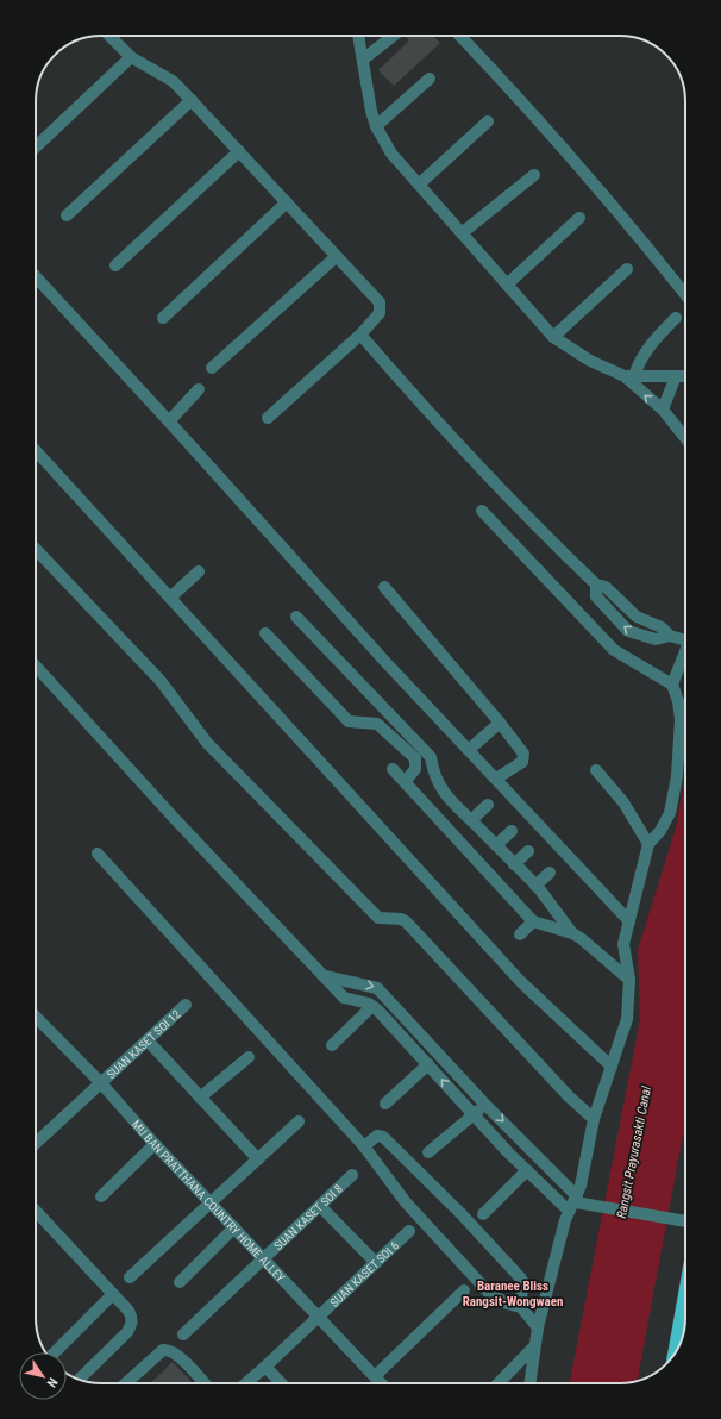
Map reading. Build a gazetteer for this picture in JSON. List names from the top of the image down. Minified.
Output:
{"streets":{"street":["SUAN KASET SOI 12","MU BAN PRATTHANA COUNTRY HOME ALLEY","SUAN KASET SOI 8","SUAN KASET SOI 6"]},"crossings":[["SUAN KASET SOI 12","MU BAN PRATTHANA COUNTRY HOME ALLEY"],["MU BAN PRATTHANA COUNTRY HOME ALLEY","SUAN KASET SOI 8"],["MU BAN PRATTHANA COUNTRY HOME ALLEY","SUAN KASET SOI 6"]],"districts":["Baranee Bliss Rangsit-Wongwaen"],"water":["Rangsit Prayurasakti Canal"],"north":"bottom right"}
